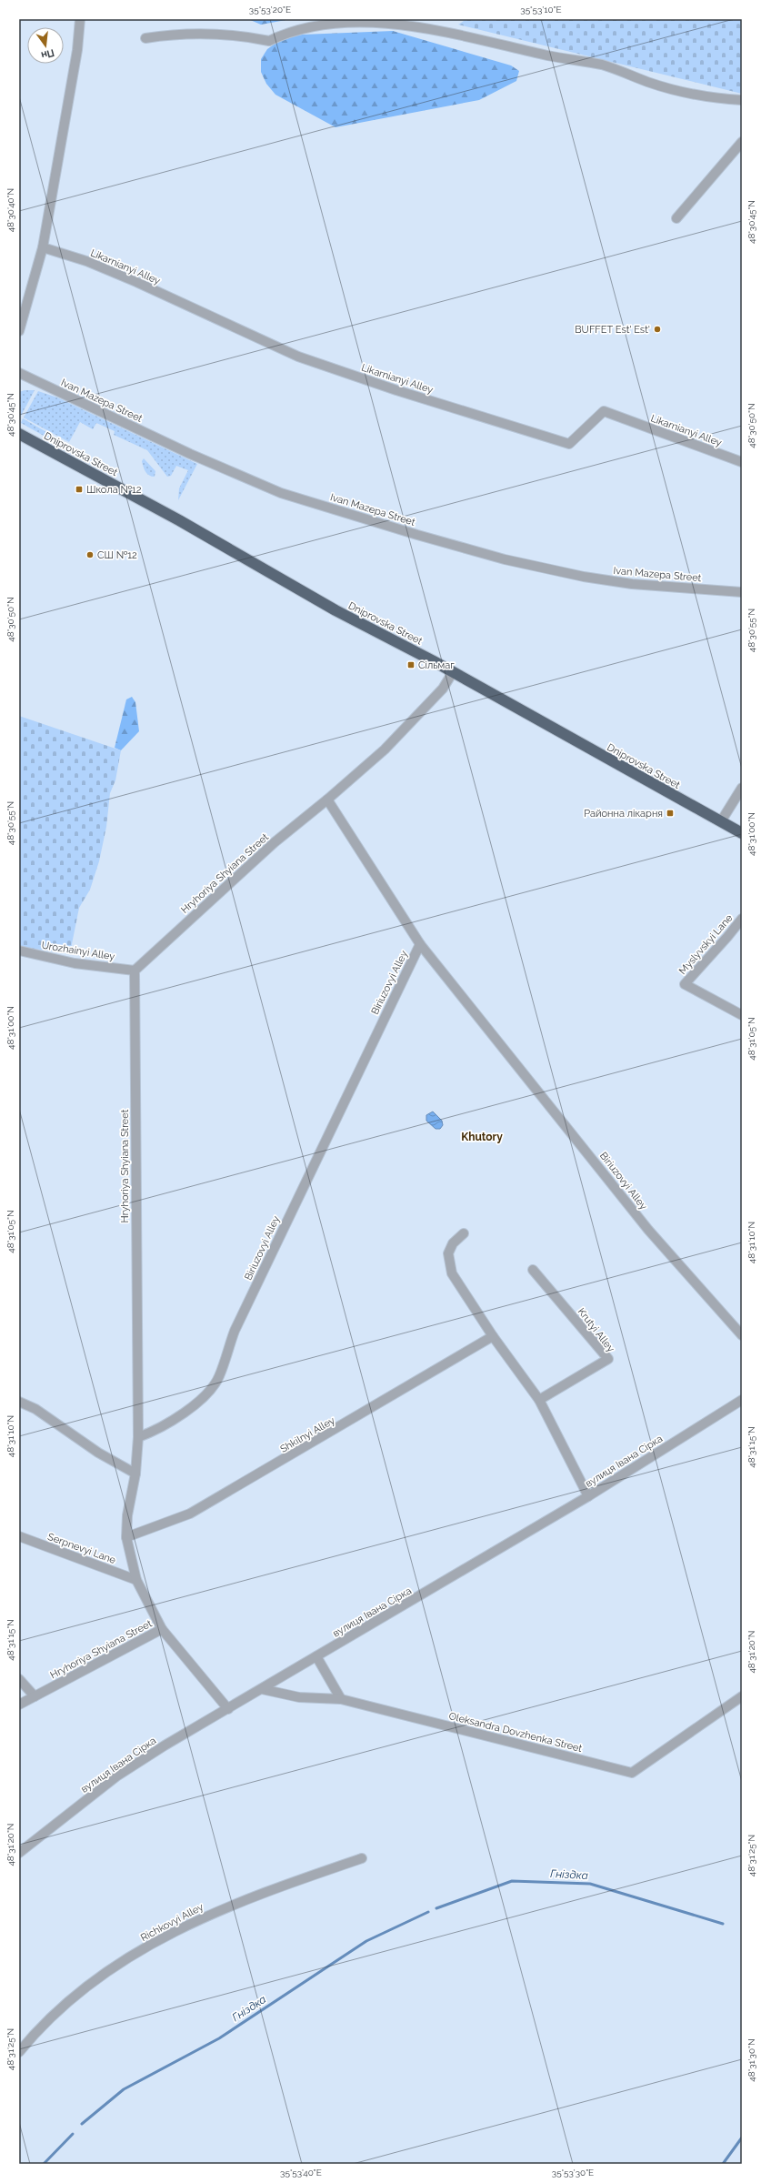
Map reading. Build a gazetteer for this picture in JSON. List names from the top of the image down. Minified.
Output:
{"streets":{"highway":["Dniprovska Street"],"street":["Likarnianyi Alley","Ivan Mazepa Street","Hryhoriya Shyiana Street","Myslyvskyi Lane","Urozhainyi Alley","Biriuzovyi Alley","Krutyi Alley","Shkilnyi Alley","вулиця Івана Сірка","Serpnevyi Lane","Oleksandra Dovzhenka Street","Richkovyi Alley"]},"crossings":[["Dniprovska Street","Hryhoriya Shyiana Street"],["Hryhoriya Shyiana Street","Urozhainyi Alley"],["Hryhoriya Shyiana Street","Biriuzovyi Alley"],["Hryhoriya Shyiana Street","Shkilnyi Alley"],["Hryhoriya Shyiana Street","Serpnevyi Lane"],["вулиця Івана Сірка","Oleksandra Dovzhenka Street"]],"districts":["Khutory"],"water":["Гніздка"],"places":{"other":["BUFFET Est' Est'","СШ №12"],"transit":["Школа №12","Сільмаг","Районна лікарня"]},"north":"bottom","coordinates":["35°53'20\"E","35°53'10\"E","48°30'40\"N","48°30'45\"N","48°30'50\"N","48°30'55\"N","48°31'00\"N","48°31'05\"N","48°31'10\"N","48°31'15\"N","48°31'20\"N","48°31'25\"N","48°31'30\"N","35°53'40\"E","35°53'30\"E"]}
